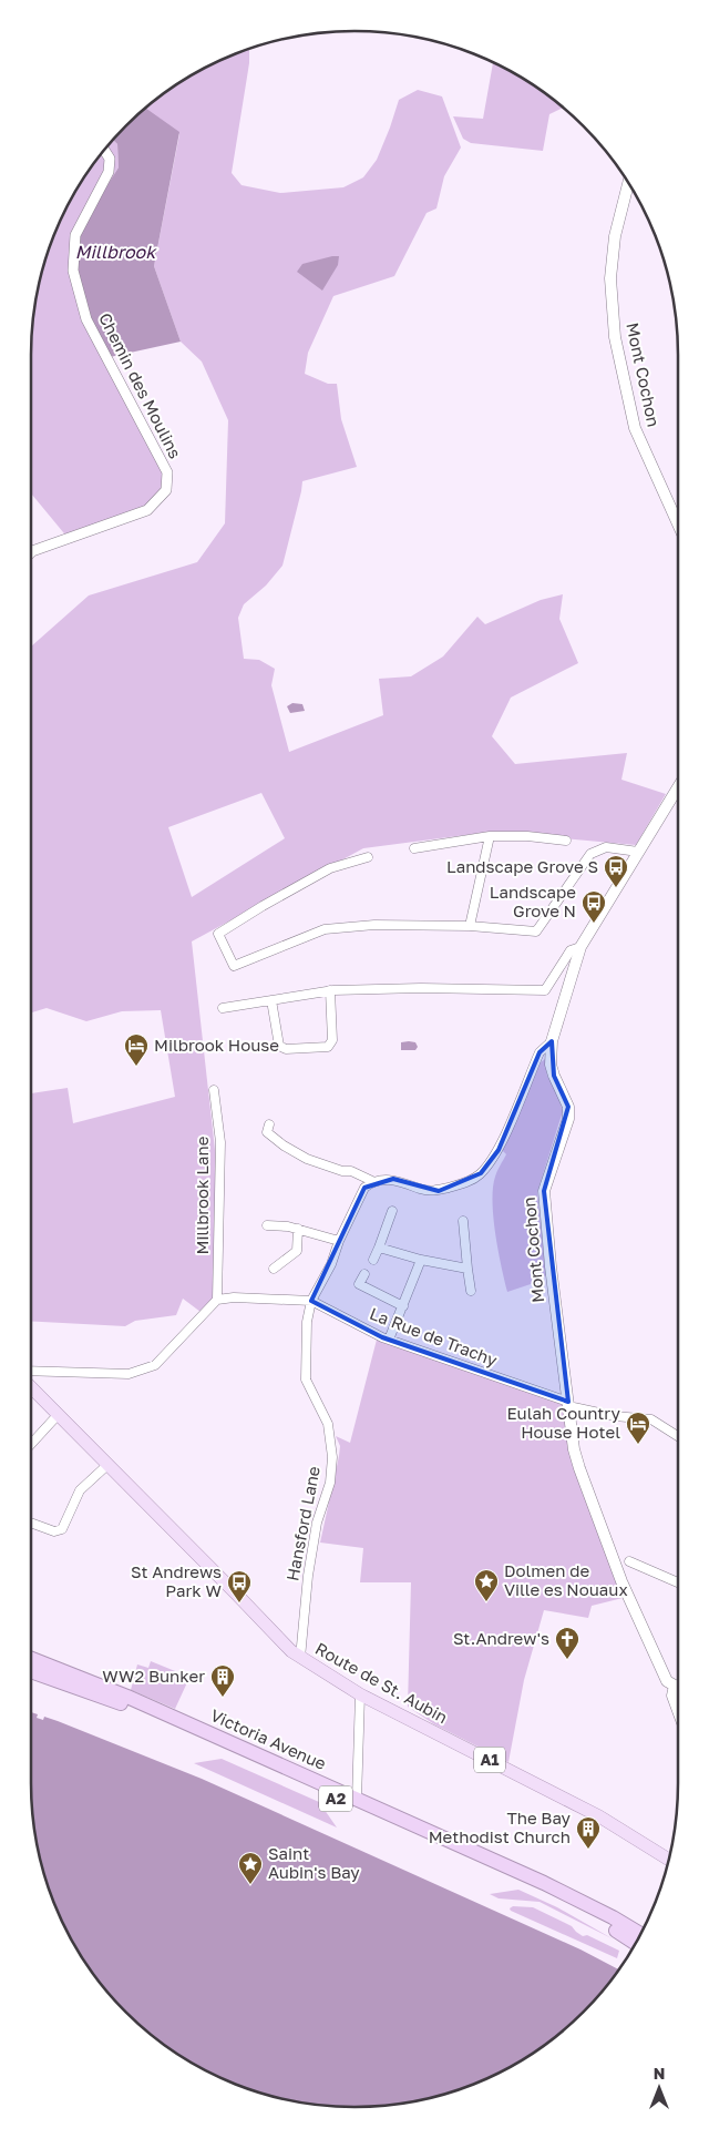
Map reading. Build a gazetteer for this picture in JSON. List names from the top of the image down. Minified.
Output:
{"streets":{"highway":["Victoria Avenue","A2"],"main road":["Mont Cochon","Route de St. Aubin","A1"],"street":["Chemin des Moulins","Millbrook Lane","La Rue de Trachy","Hansford Lane"]},"crossings":[["Mont Cochon","La Rue de Trachy"],["Millbrook Lane","La Rue de Trachy"],["La Rue de Trachy","Hansford Lane"],["Hansford Lane","Route de St. Aubin"]],"water":["Millbrook"],"places":{"bus stop":["Landscape Grove S","Landscape Grove N","St Andrews Park W"],"hotel":["Milbrook House","Eulah Country House Hotel"],"place":["Dolmen de Ville es Nouaux","Saint Aubin's Bay"],"church":["St.Andrew's"],"building":["WW2 Bunker","The Bay Methodist Church"]},"north":"top"}
